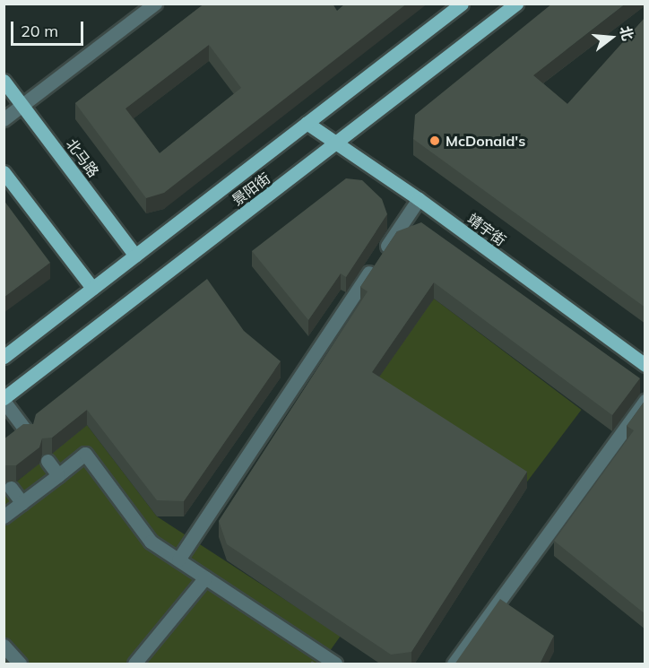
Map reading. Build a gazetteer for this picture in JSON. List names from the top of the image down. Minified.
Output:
{"streets":{"main road":["北马路","景阳街","靖宇街"]},"crossings":[["北马路","景阳街"],["景阳街","靖宇街"]],"places":["McDonald's"],"scale_bar":"20 m","north":"right"}
